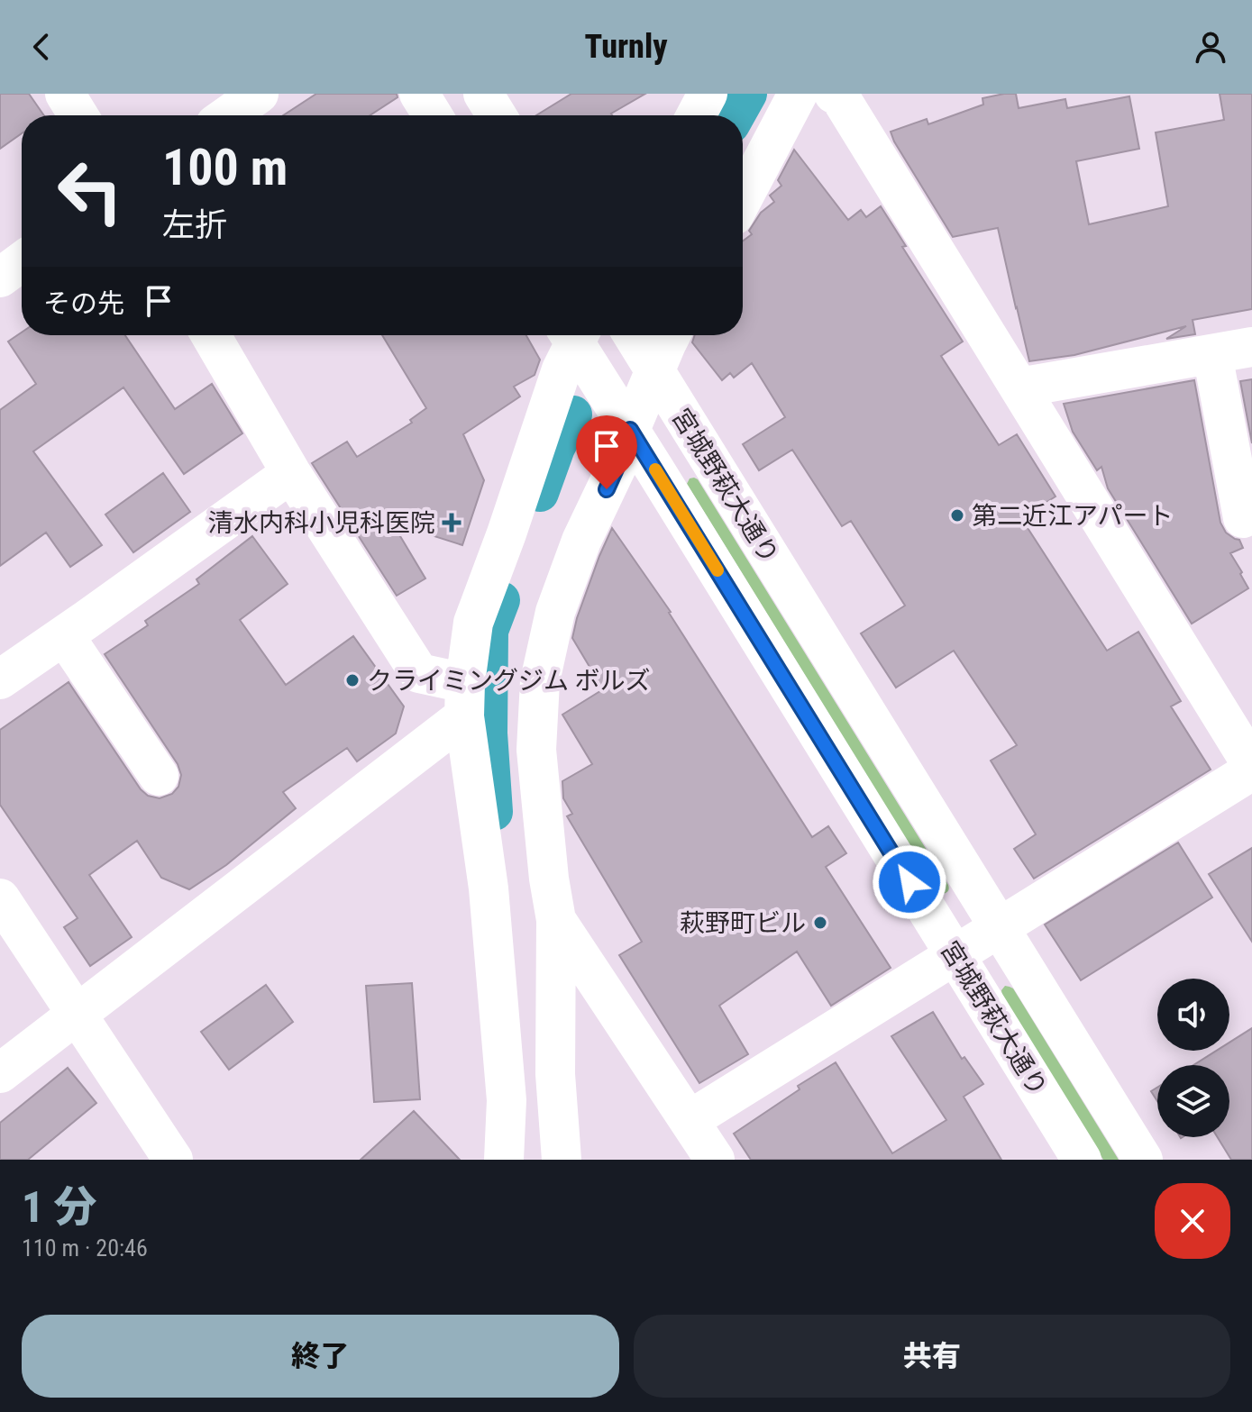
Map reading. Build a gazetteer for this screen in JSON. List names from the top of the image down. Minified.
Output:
{"streets":{"street":["宮城野萩大通り"]},"places":{"other":["第二近江アパート","クライミングジム ボルズ","萩野町ビル"],"health":["清水内科小児科医院"]},"page":{"header":"Turnly","turn":["100 m","左折"],"then":"その先","heading":["1 分","110 m · 20:46"],"buttons":["終了","共有"]}}
